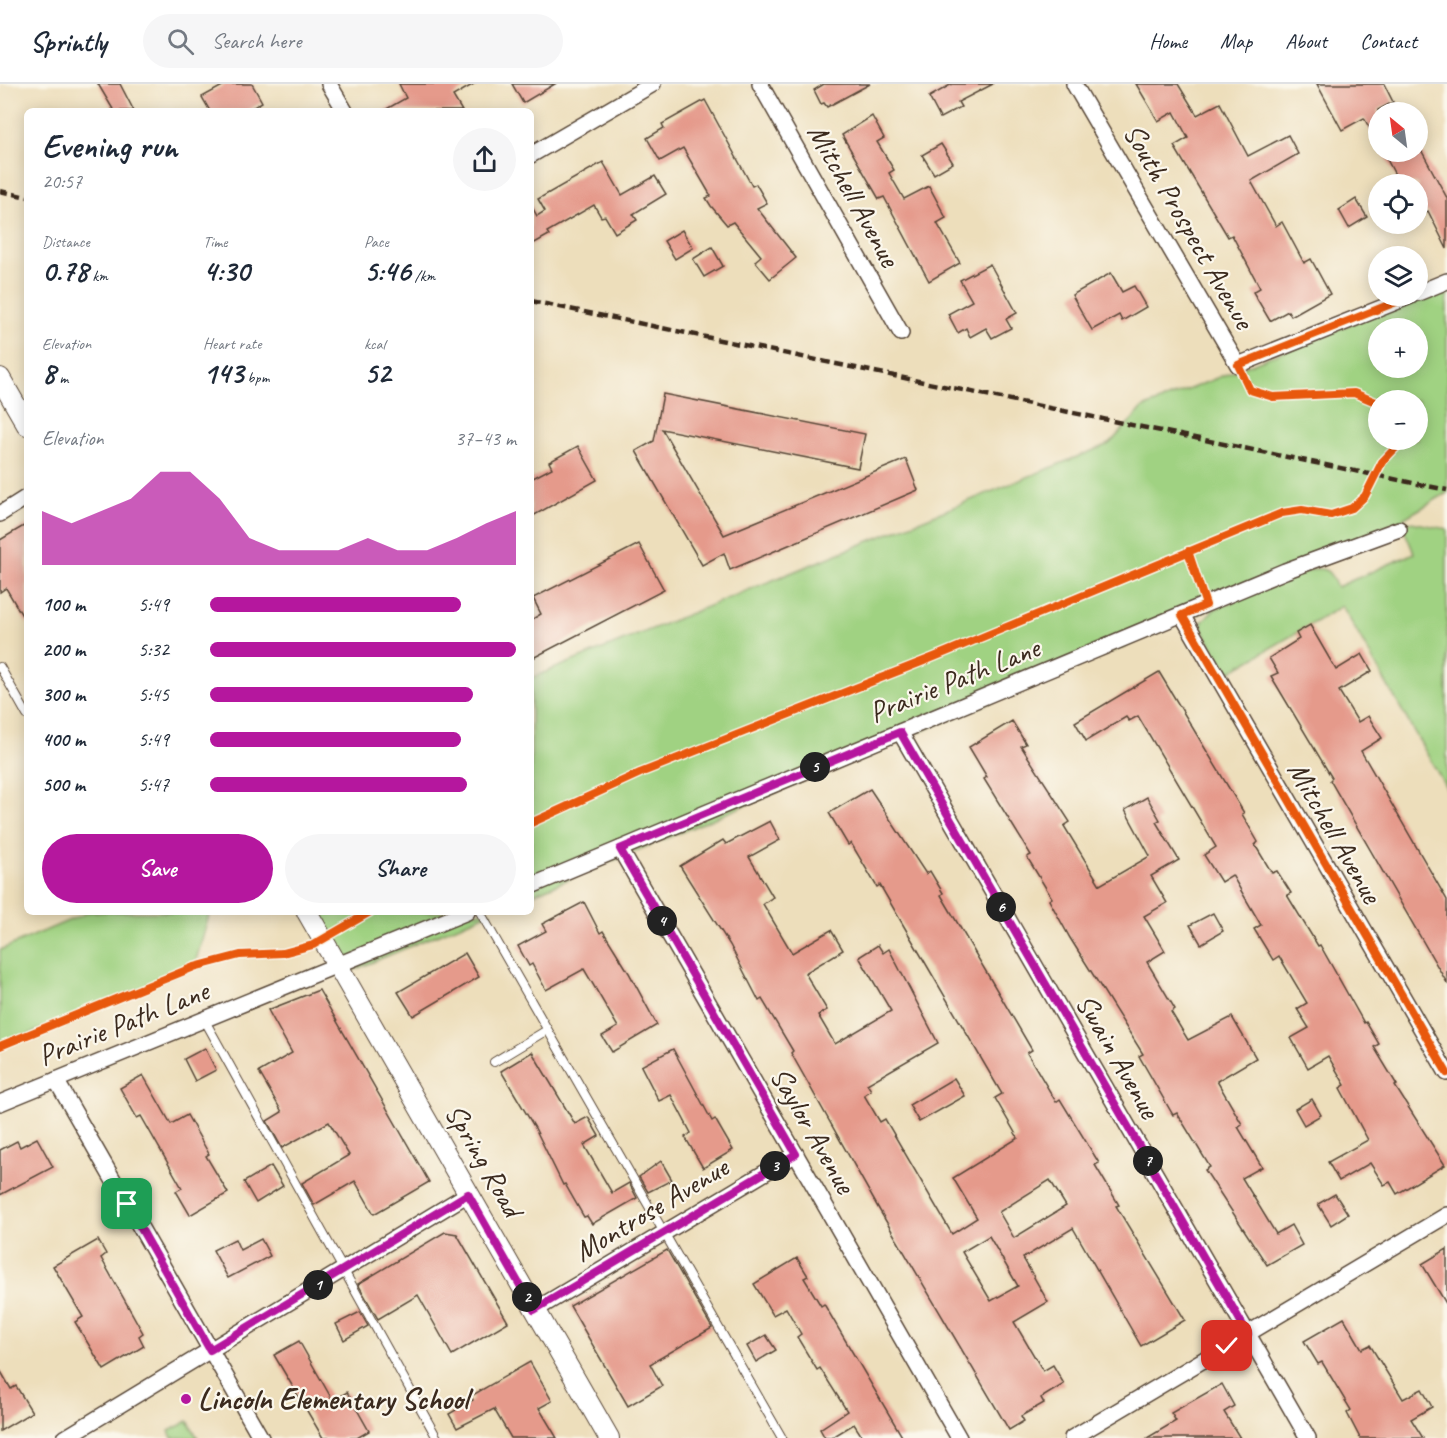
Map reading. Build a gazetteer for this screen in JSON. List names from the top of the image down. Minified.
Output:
{"streets":{"street":["Mitchell Avenue","South Prospect Avenue","Prairie Path Lane","Swain Avenue","Saylor Avenue","Spring Road","Montrose Avenue"]},"crossings":[["Mitchell Avenue","Prairie Path Lane"],["Prairie Path Lane","Swain Avenue"],["Prairie Path Lane","Saylor Avenue"],["Prairie Path Lane","Spring Road"],["Saylor Avenue","Montrose Avenue"],["Spring Road","Montrose Avenue"]],"places":["Lincoln Elementary School"],"north":"top left","page":{"header":"Sprintly","search":"Search here","nav":["Home","Map","About","Contact"],"map_buttons":["+","−"],"heading":["Evening run","20:57"],"stats":[["Distance","0.78 km"],["Time","4:30"],["Pace","5:46 /km"],["Elevation","8 m"],["Heart rate","143 bpm"],["kcal","52"]],"chart":["Elevation","37–43 m"],"list":[{"name":"100 m","note":"5:49"},{"name":"200 m","note":"5:32"},{"name":"300 m","note":"5:45"},{"name":"400 m","note":"5:49"},{"name":"500 m","note":"5:47"}],"pins":["5","6","4","7","3","1","2"],"buttons":["Save","Share"]}}
